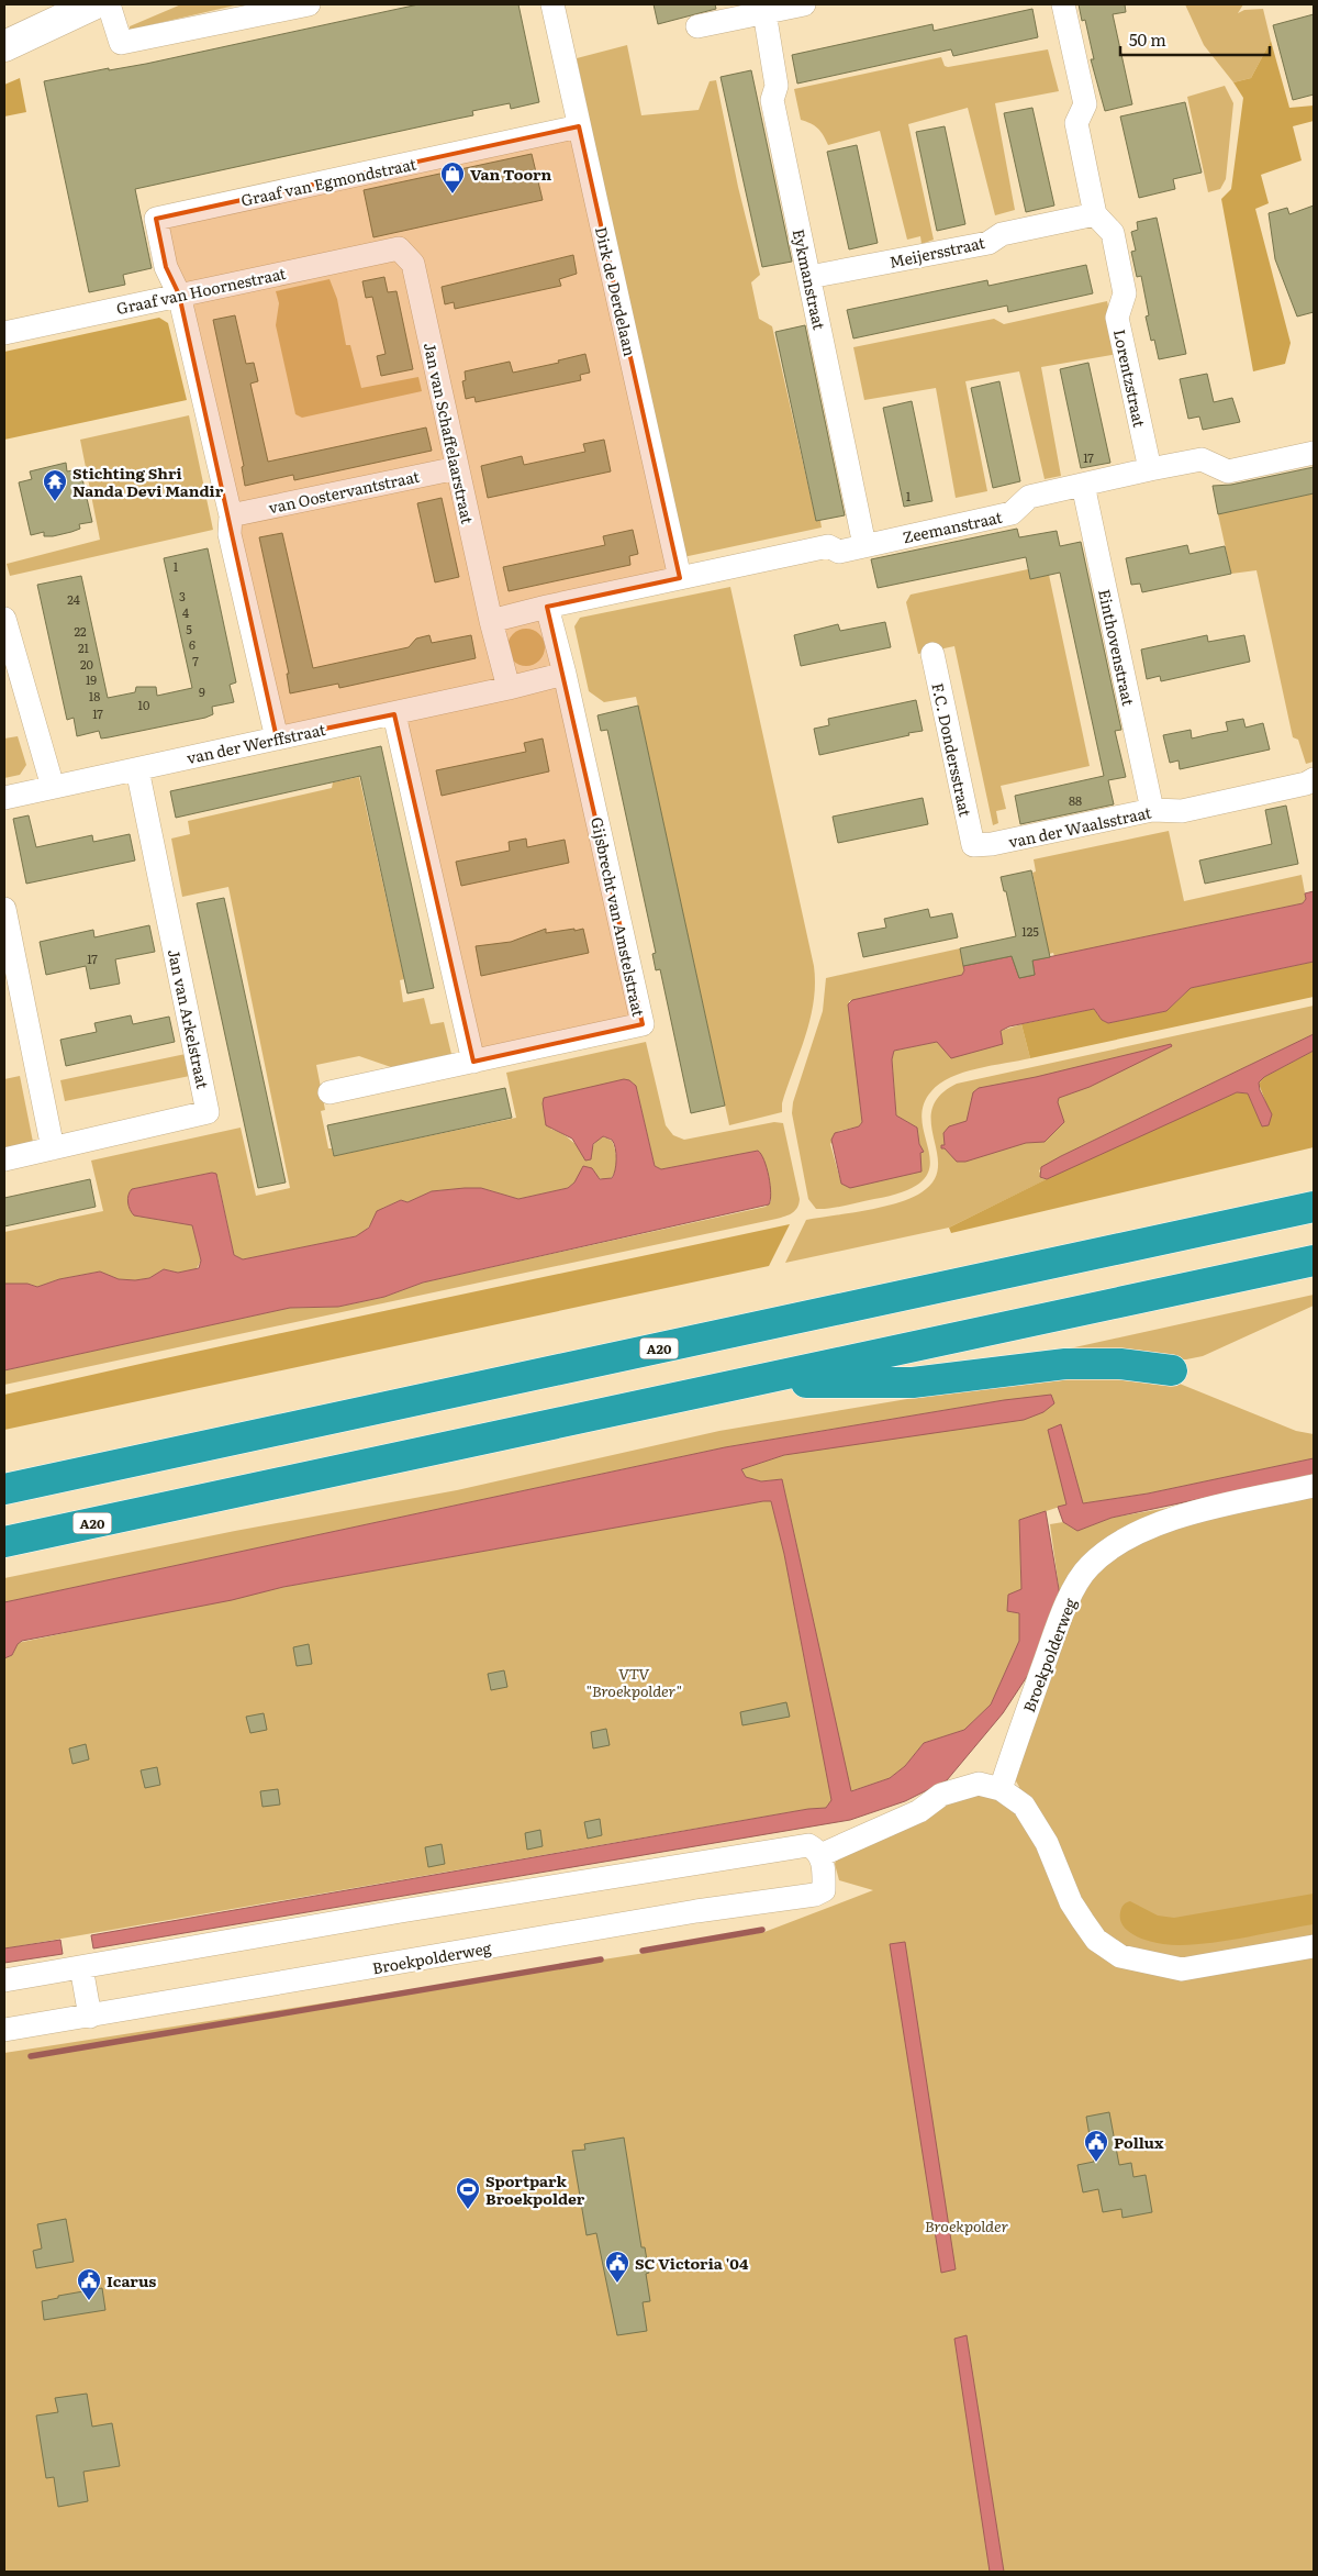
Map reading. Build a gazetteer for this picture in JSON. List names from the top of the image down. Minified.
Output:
{"streets":{"highway":["A20"],"street":["Graaf van Egmondstraat","Meijersstraat","Eykmanstraat","Graaf van Hoornestraat","Dirk de Derdelaan","Lorentzstraat","Jan van Schaffelaarstraat","van Oostervantstraat","Zeemanstraat","Einthovenstraat","van der Werffstraat","F.C. Dondersstraat","van der Waalsstraat","Gijsbrecht van Amstelstraat","Jan van Arkelstraat","Broekpolderweg"]},"crossings":[["Graaf van Egmondstraat","Graaf van Hoornestraat"],["Graaf van Egmondstraat","Dirk de Derdelaan"],["Meijersstraat","Eykmanstraat"],["Meijersstraat","Lorentzstraat"],["Eykmanstraat","Zeemanstraat"],["Graaf van Hoornestraat","Jan van Schaffelaarstraat"],["Dirk de Derdelaan","Zeemanstraat"],["Lorentzstraat","Zeemanstraat"],["Jan van Schaffelaarstraat","van Oostervantstraat"],["Zeemanstraat","Einthovenstraat"],["Einthovenstraat","van der Waalsstraat"],["van der Werffstraat","Gijsbrecht van Amstelstraat"],["van der Werffstraat","Jan van Arkelstraat"],["F.C. Dondersstraat","van der Waalsstraat"]],"parks":["VTV \"Broekpolder\"","Broekpolder"],"places":{"shop":["Van Toorn"],"temple":["Stichting Shri Nanda Devi Mandir"],"public building":["Pollux","SC Victoria '04","Icarus"],"sports":["Sportpark Broekpolder"]},"house_numbers":["17","1","1","3","24","4","5","22","6","21","7","20","19","9","18","10","17","88","125","17"],"scale_bar":"50 m"}
